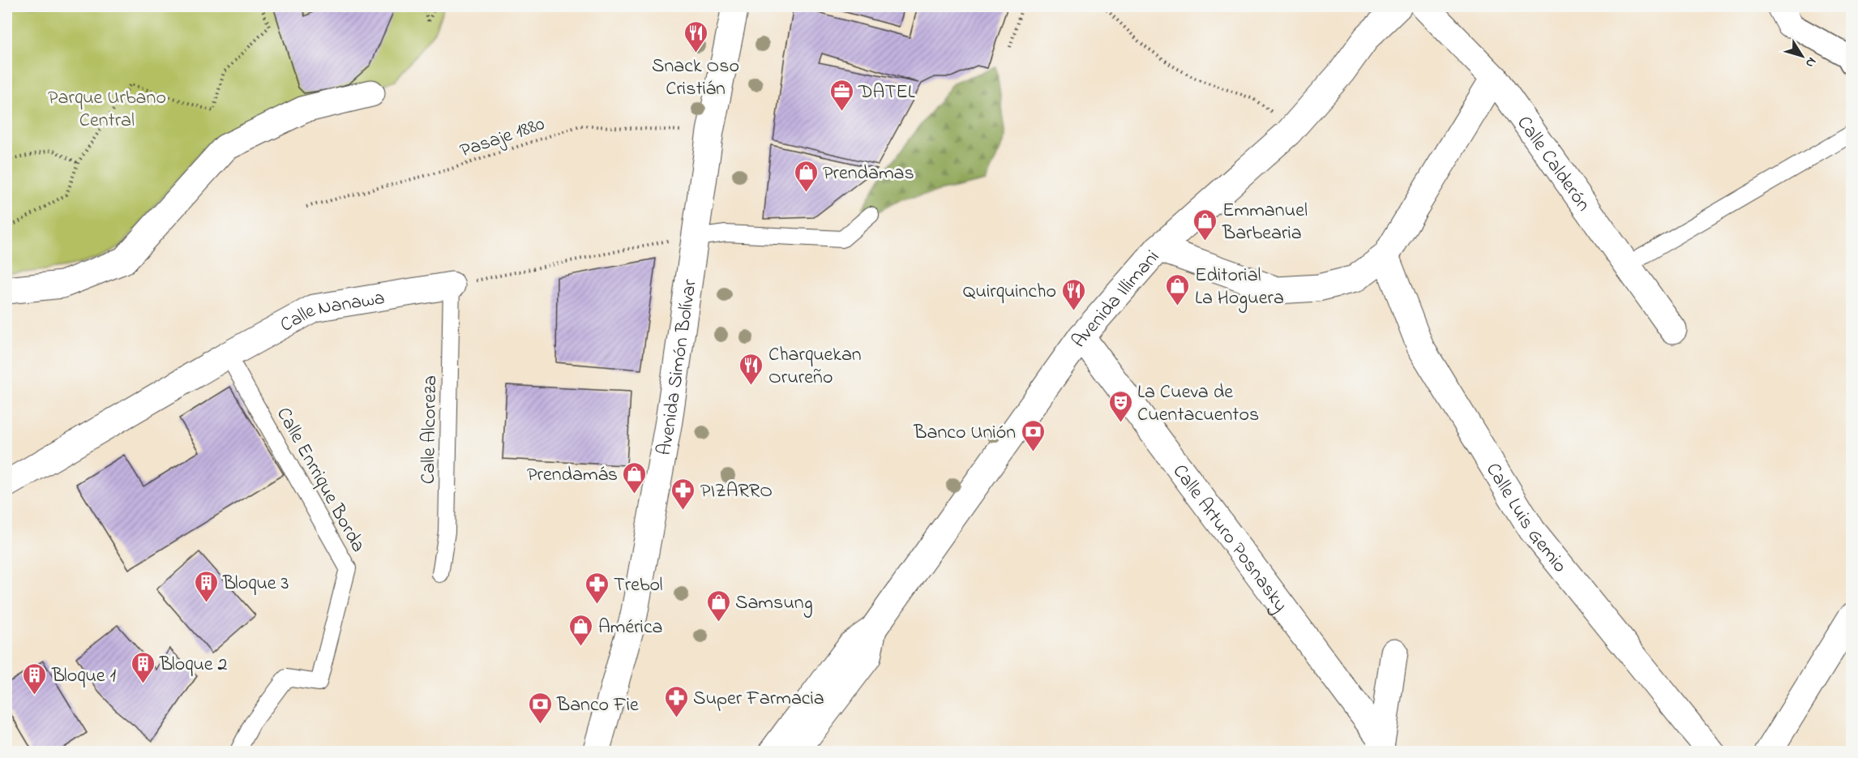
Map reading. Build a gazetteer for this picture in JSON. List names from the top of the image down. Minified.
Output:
{"streets":{"street":["Calle Calderón","Avenida Illimani","Calle Nanawa","Avenida Simón Bolívar","Calle Luis Gemio","Calle Arturo Posnasky"],"lane":["Calle Alcoreza","Calle Enrrique Borda"],"path":["Pasaje 1880"]},"crossings":[["Pasaje 1880","Avenida Simón Bolívar"],["Avenida Illimani","Calle Arturo Posnasky"],["Calle Nanawa","Calle Alcoreza"],["Calle Nanawa","Calle Enrrique Borda"]],"parks":["Parque Urbano Central"],"places":{"restaurant":["Snack Oso Cristián","Quirquincho","Charquekan Orureño"],"office":["DATEL"],"shop":["Prendamas","Emmanuel Barbearia","Editorial La Hoguera","Prendamás","Samsung","América"],"theatre":["La Cueva de Cuentacuentos"],"bank":["Banco Unión","Banco Fie"],"pharmacy":["PIZARRO","Trebol","Super Farmacia"],"building":["Bloque 3","Bloque 2","Bloque 1"]},"north":"bottom right"}
